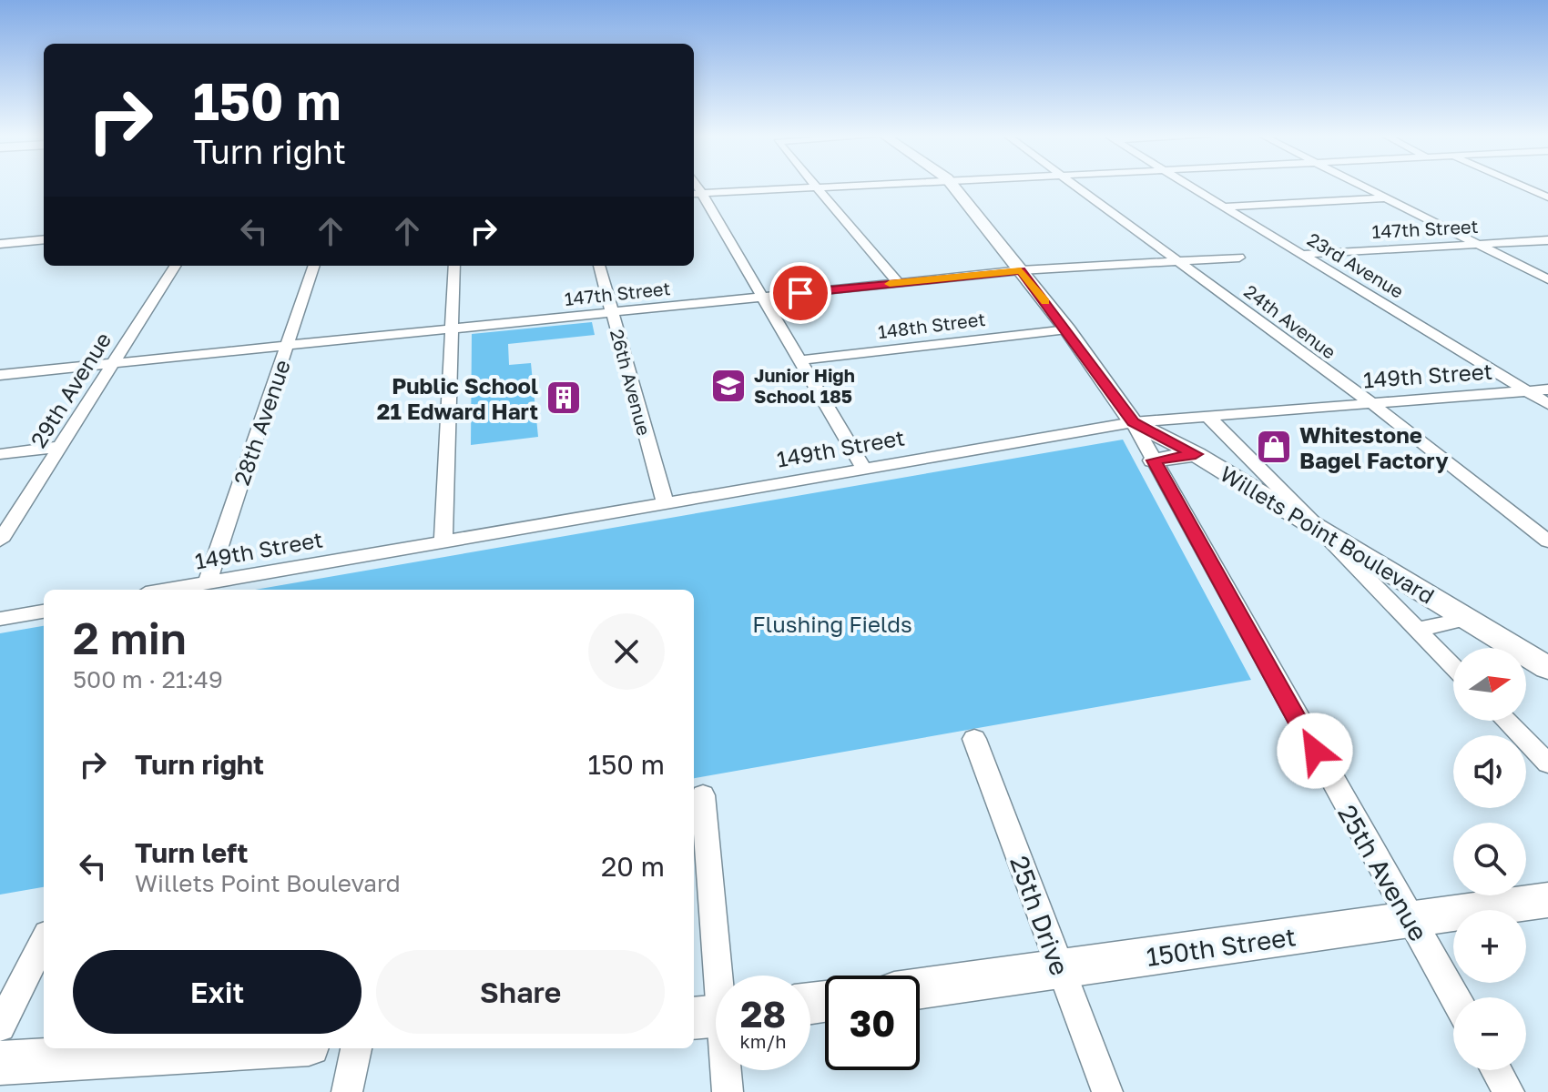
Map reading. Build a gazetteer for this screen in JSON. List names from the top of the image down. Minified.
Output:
{"streets":{"street":["147th Street","23rd Avenue","24th Avenue","148th Street","149th Street","26th Avenue","29th Avenue","28th Avenue","Willets Point Boulevard","25th Avenue","25th Drive","150th Street"]},"crossings":[["147th Street","23rd Avenue"],["147th Street","24th Avenue"],["147th Street","26th Avenue"],["147th Street","29th Avenue"],["147th Street","28th Avenue"],["147th Street","Willets Point Boulevard"],["23rd Avenue","149th Street"],["24th Avenue","149th Street"],["148th Street","Willets Point Boulevard"],["149th Street","26th Avenue"],["149th Street","28th Avenue"],["149th Street","Willets Point Boulevard"],["149th Street","25th Avenue"],["Willets Point Boulevard","25th Avenue"],["25th Avenue","150th Street"],["25th Drive","150th Street"]],"parks":["Flushing Fields"],"places":{"school or university":["Junior High School 185"],"building":["Public School 21 Edward Hart"],"shop":["Whitestone Bagel Factory"]},"north":"right","page":{"turn":["150 m","Turn right"],"heading":["2 min","500 m · 21:49"],"map_buttons":["+","−"],"list":[{"name":"Turn right","value":"150 m"},{"name":"Turn left","note":"Willets Point Boulevard","value":"20 m"}],"buttons":["Exit","Share"],"speed":"28 km/h","limit":"30"}}
